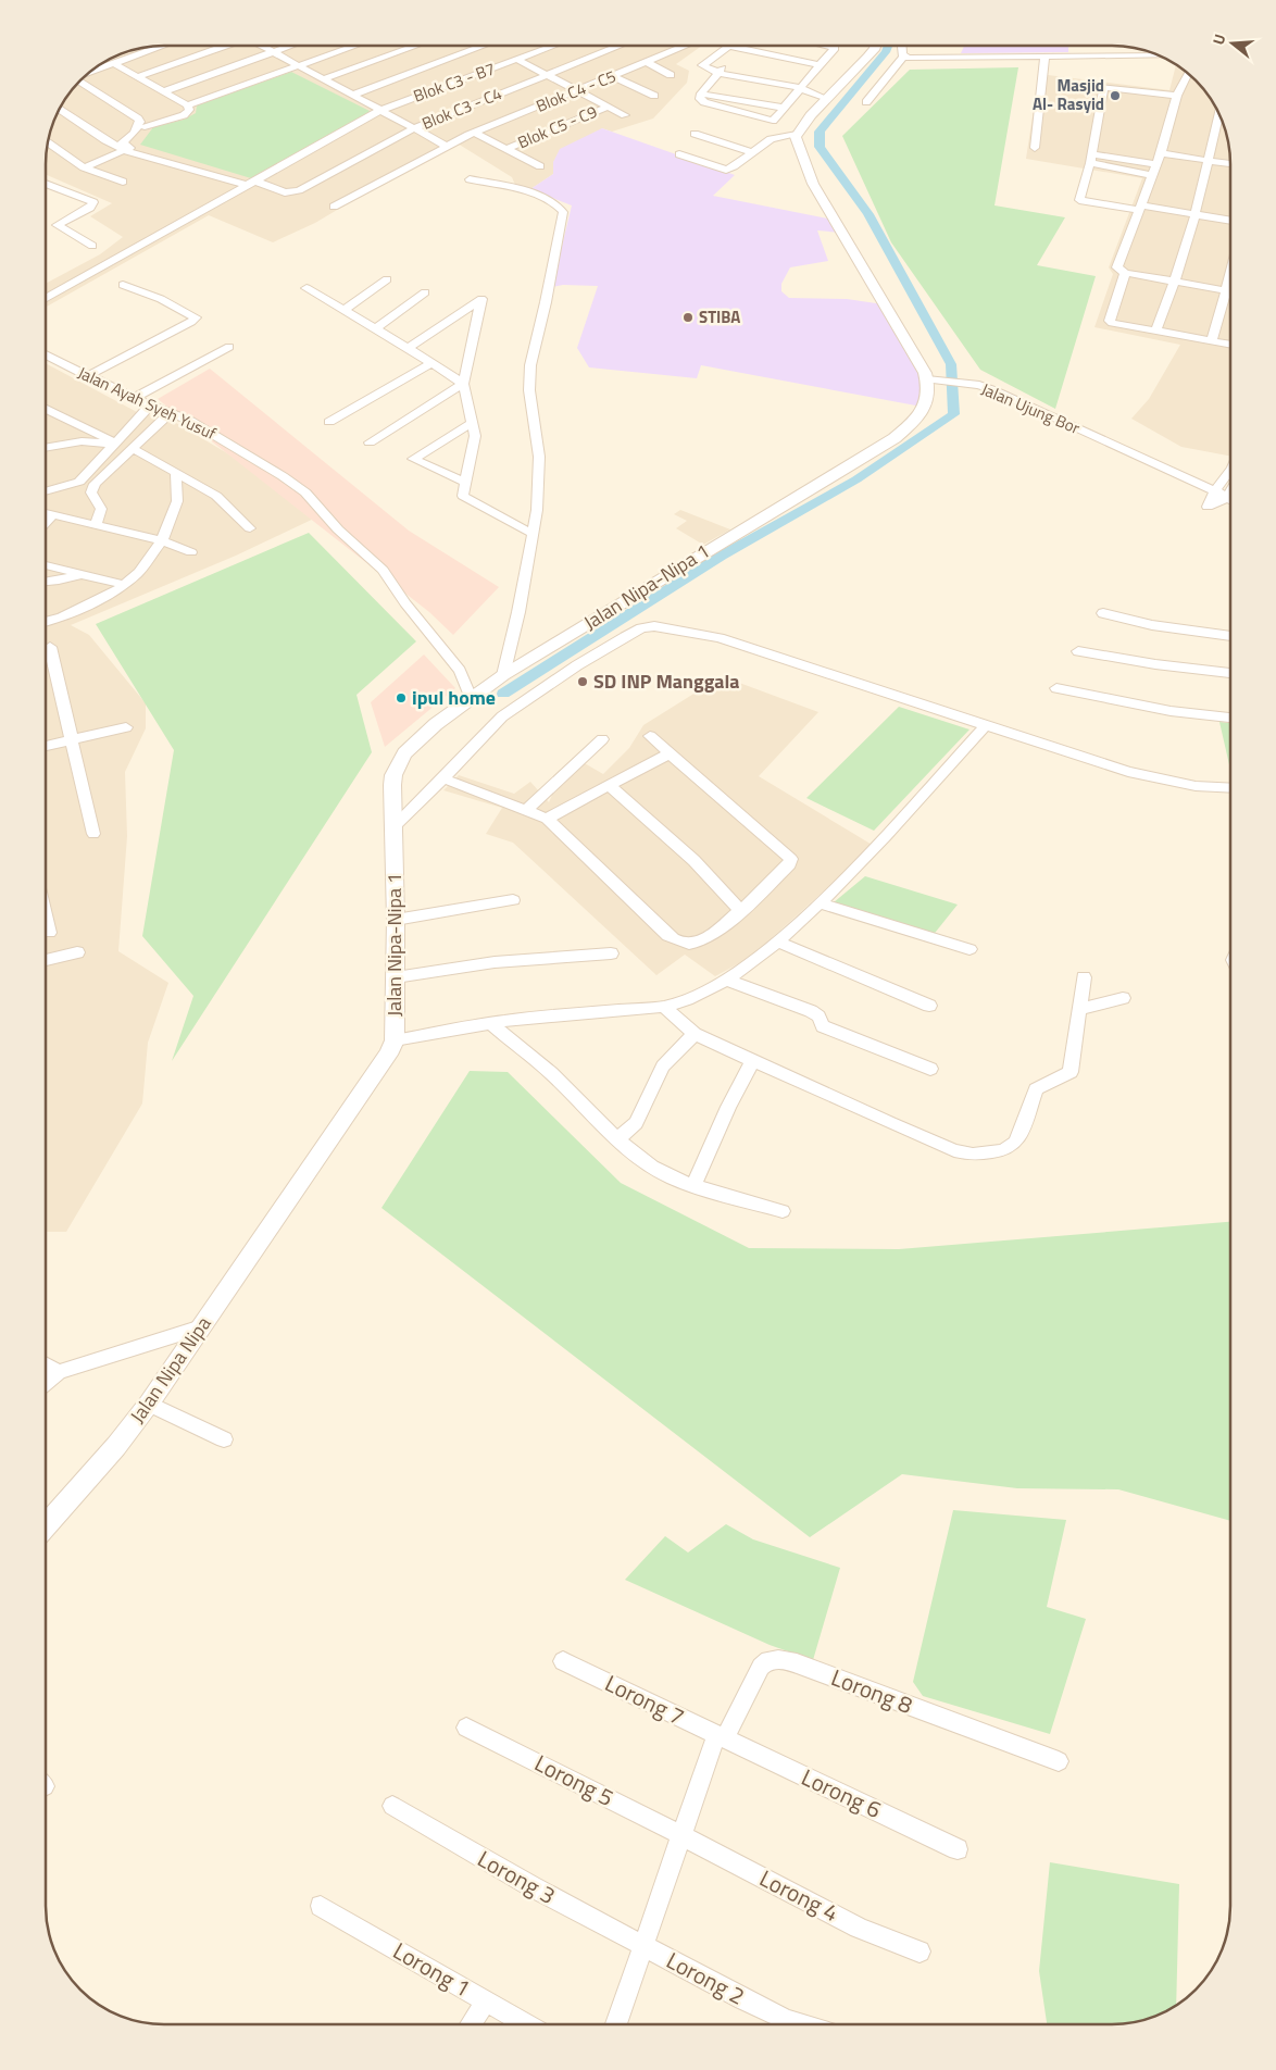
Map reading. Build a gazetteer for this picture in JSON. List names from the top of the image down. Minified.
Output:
{"streets":{"street":["Blok C3 - B7","Blok C4 - C5","Blok C3 - C4","Blok C5 - C9","Jalan Ayah Syeh Yusuf","Jalan Ujung Bor","Jalan Nipa-Nipa 1","Jalan Nipa Nipa","Lorong 8","Lorong 7","Lorong 5","Lorong 6","Lorong 3","Lorong 4","Lorong 1","Lorong 2"]},"crossings":[["Blok C3 - B7","Blok C3 - C4"],["Jalan Ayah Syeh Yusuf","Jalan Nipa-Nipa 1"],["Jalan Ujung Bor","Jalan Nipa-Nipa 1"],["Jalan Nipa-Nipa 1","Jalan Nipa Nipa"],["Lorong 8","Lorong 7"],["Lorong 8","Lorong 5"],["Lorong 8","Lorong 6"],["Lorong 8","Lorong 3"],["Lorong 8","Lorong 4"],["Lorong 8","Lorong 2"],["Lorong 7","Lorong 6"],["Lorong 5","Lorong 4"],["Lorong 3","Lorong 2"]],"places":["Masjid Al- Rasyid","STIBA","SD INP Manggala","ipul home"],"north":"left"}
